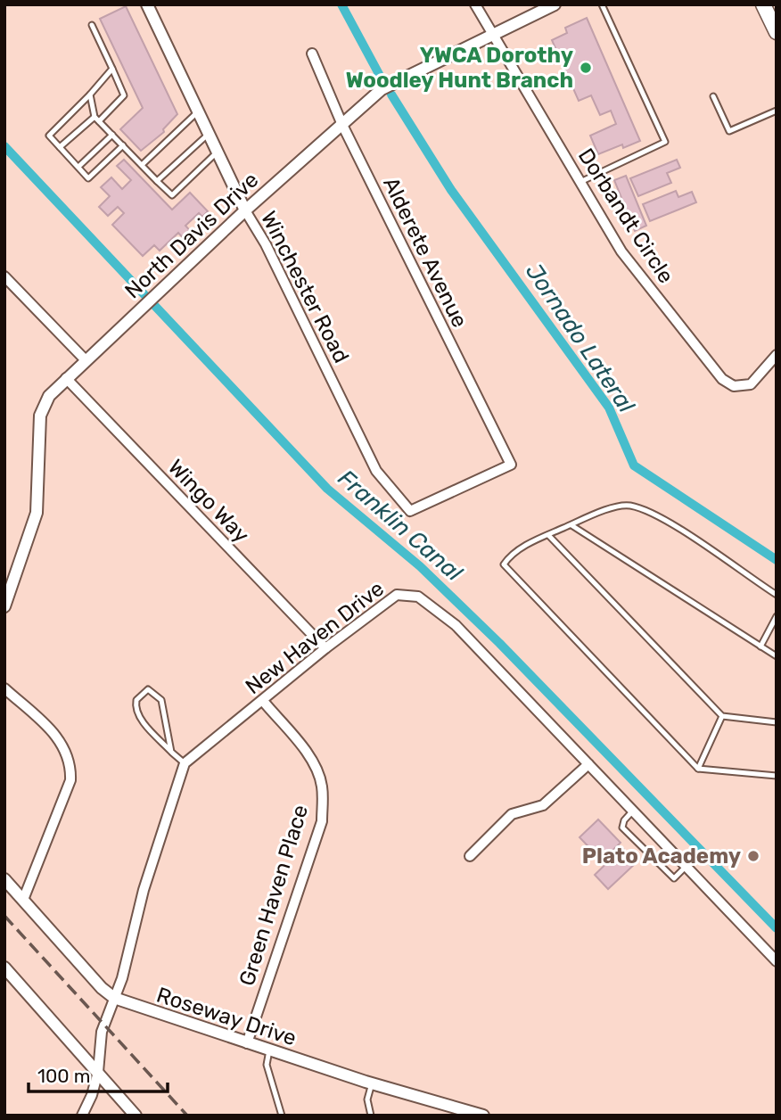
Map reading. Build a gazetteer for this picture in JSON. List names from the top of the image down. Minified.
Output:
{"streets":{"street":["Dorbandt Circle","North Davis Drive","Alderete Avenue","Winchester Road","Wingo Way","New Haven Drive","Green Haven Place","Roseway Drive"]},"crossings":[["Dorbandt Circle","North Davis Drive"],["North Davis Drive","Alderete Avenue"],["North Davis Drive","Winchester Road"],["North Davis Drive","Wingo Way"],["Alderete Avenue","Winchester Road"],["Wingo Way","New Haven Drive"],["New Haven Drive","Green Haven Place"],["Green Haven Place","Roseway Drive"]],"water":["Jornado Lateral","Franklin Canal"],"places":["YWCA Dorothy Woodley Hunt Branch","Plato Academy"],"scale_bar":"100 m"}
